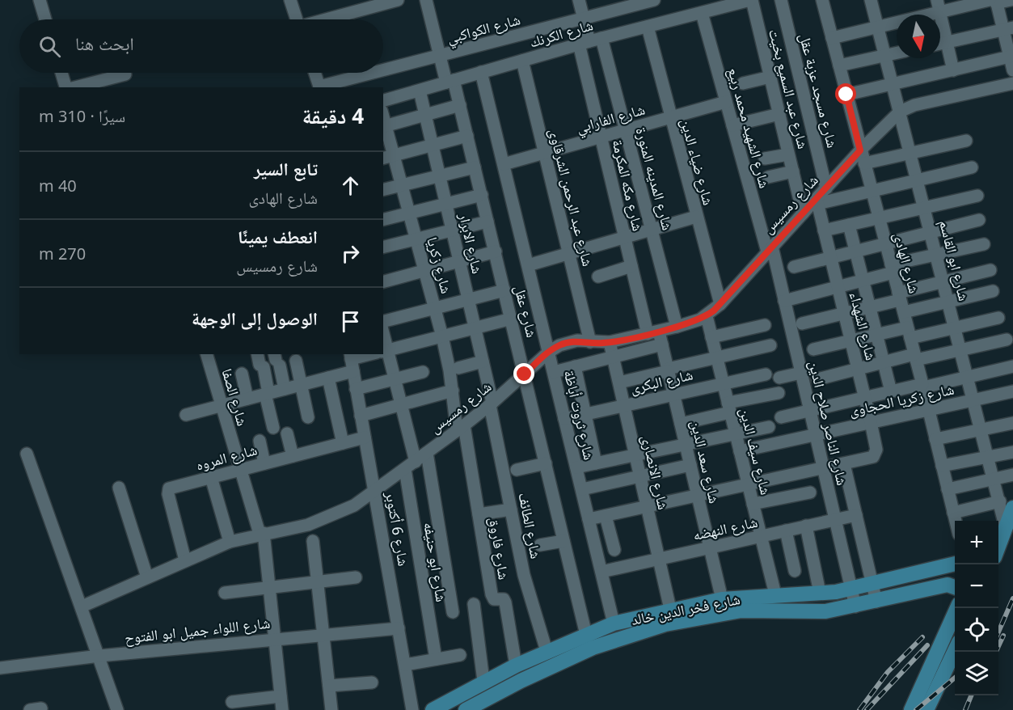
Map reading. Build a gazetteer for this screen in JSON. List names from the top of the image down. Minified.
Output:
{"streets":{"main road":["شارع فخر الدين خالد"],"street":["شارع الكواكبي","شارع الكرنك","شارع عبد السميع بخيت","شارع مسجد عزبة عقل","شارع الفارابي","شارع الشهيد محمد ربيع","شارع ضياء الدين","شارع المدينه المنورة","شارع مكه المكرمة","شارع عبد الرحمن الشرقاوى","شارع رمسيس","شارع الابرار","شارع ابو القاسم","شارع الهادى","شارع زكريا","شارع عقل","شارع الشهداء","شارع البكرى","شارع الصفا","شارع زكريا الحجاوى","شارع ثروت أباظة","شارع الناصر صلاح الدين","شارع سيف الدين","شارع المروه","شارع سعد الدين","شارع الانصارى","شارع الطائف","شارع النهضه","شارع 6 أكتوبر","شارع فاروق","شارع ابو حنيفه","شارع اللواء جميل ابو الفتوح"]},"crossings":[["شارع الكواكبي","شارع عقل"],["شارع الكرنك","شارع عبد السميع بخيت"],["شارع الكرنك","شارع الشهيد محمد ربيع"],["شارع الكرنك","شارع ضياء الدين"],["شارع الكرنك","شارع المدينه المنورة"],["شارع الكرنك","شارع مكه المكرمة"],["شارع الكرنك","شارع عبد الرحمن الشرقاوى"],["شارع الكرنك","شارع الابرار"],["شارع الكرنك","شارع عقل"],["شارع الكرنك","شارع ثروت أباظة"],["شارع عبد السميع بخيت","شارع رمسيس"],["شارع مسجد عزبة عقل","شارع رمسيس"],["شارع الفارابي","شارع الشهيد محمد ربيع"],["شارع الفارابي","شارع ضياء الدين"],["شارع الفارابي","شارع المدينه المنورة"],["شارع الفارابي","شارع مكه المكرمة"],["شارع الفارابي","شارع عبد الرحمن الشرقاوى"],["شارع الفارابي","شارع ثروت أباظة"],["شارع الشهيد محمد ربيع","شارع رمسيس"],["شارع الشهيد محمد ربيع","شارع الناصر صلاح الدين"],["شارع ضياء الدين","شارع رمسيس"],["شارع المدينه المنورة","شارع مكه المكرمة"],["شارع المدينه المنورة","شارع رمسيس"],["شارع مكه المكرمة","شارع رمسيس"],["شارع مكه المكرمة","شارع سعد الدين"],["شارع عبد الرحمن الشرقاوى","شارع رمسيس"],["شارع رمسيس","شارع الابرار"],["شارع رمسيس","شارع ابو القاسم"],["شارع رمسيس","شارع الهادى"],["شارع رمسيس","شارع زكريا"],["شارع رمسيس","شارع عقل"],["شارع رمسيس","شارع الشهداء"],["شارع رمسيس","شارع الصفا"],["شارع رمسيس","شارع ثروت أباظة"],["شارع رمسيس","شارع الناصر صلاح الدين"],["شارع رمسيس","شارع سيف الدين"],["شارع رمسيس","شارع المروه"],["شارع رمسيس","شارع سعد الدين"],["شارع رمسيس","شارع الانصارى"],["شارع رمسيس","شارع الطائف"],["شارع رمسيس","شارع 6 أكتوبر"],["شارع رمسيس","شارع فاروق"],["شارع رمسيس","شارع ابو حنيفه"],["شارع الابرار","شارع الطائف"],["شارع ابو القاسم","شارع زكريا الحجاوى"],["شارع الهادى","شارع زكريا الحجاوى"],["شارع زكريا","شارع فاروق"],["شارع عقل","شارع فخر الدين خالد"],["شارع الشهداء","شارع زكريا الحجاوى"],["شارع البكرى","شارع ثروت أباظة"],["شارع البكرى","شارع سيف الدين"],["شارع البكرى","شارع سعد الدين"],["شارع البكرى","شارع الانصارى"],["شارع الصفا","شارع المروه"],["شارع الصفا","شارع اللواء جميل ابو الفتوح"],["شارع زكريا الحجاوى","شارع الناصر صلاح الدين"],["شارع زكريا الحجاوى","شارع سيف الدين"],["شارع ثروت أباظة","شارع النهضه"],["شارع ثروت أباظة","شارع فخر الدين خالد"],["شارع الناصر صلاح الدين","شارع النهضه"],["شارع الناصر صلاح الدين","شارع فخر الدين خالد"],["شارع سيف الدين","شارع النهضه"],["شارع سيف الدين","شارع فخر الدين خالد"],["شارع المروه","شارع 6 أكتوبر"],["شارع سعد الدين","شارع النهضه"],["شارع سعد الدين","شارع فخر الدين خالد"],["شارع الانصارى","شارع النهضه"],["شارع الانصارى","شارع فخر الدين خالد"],["شارع الطائف","شارع فخر الدين خالد"],["شارع 6 أكتوبر","شارع اللواء جميل ابو الفتوح"],["شارع فاروق","شارع فخر الدين خالد"]],"north":"bottom","page":{"search":"ابحث هنا","heading":["4 دقيقة","سيرًا · 310 m"],"list":[["تابع السير","شارع الهادى","40 m"],["انعطف يمينًا","شارع رمسيس","270 m"],"الوصول إلى الوجهة"],"map_buttons":["+","−"]}}
